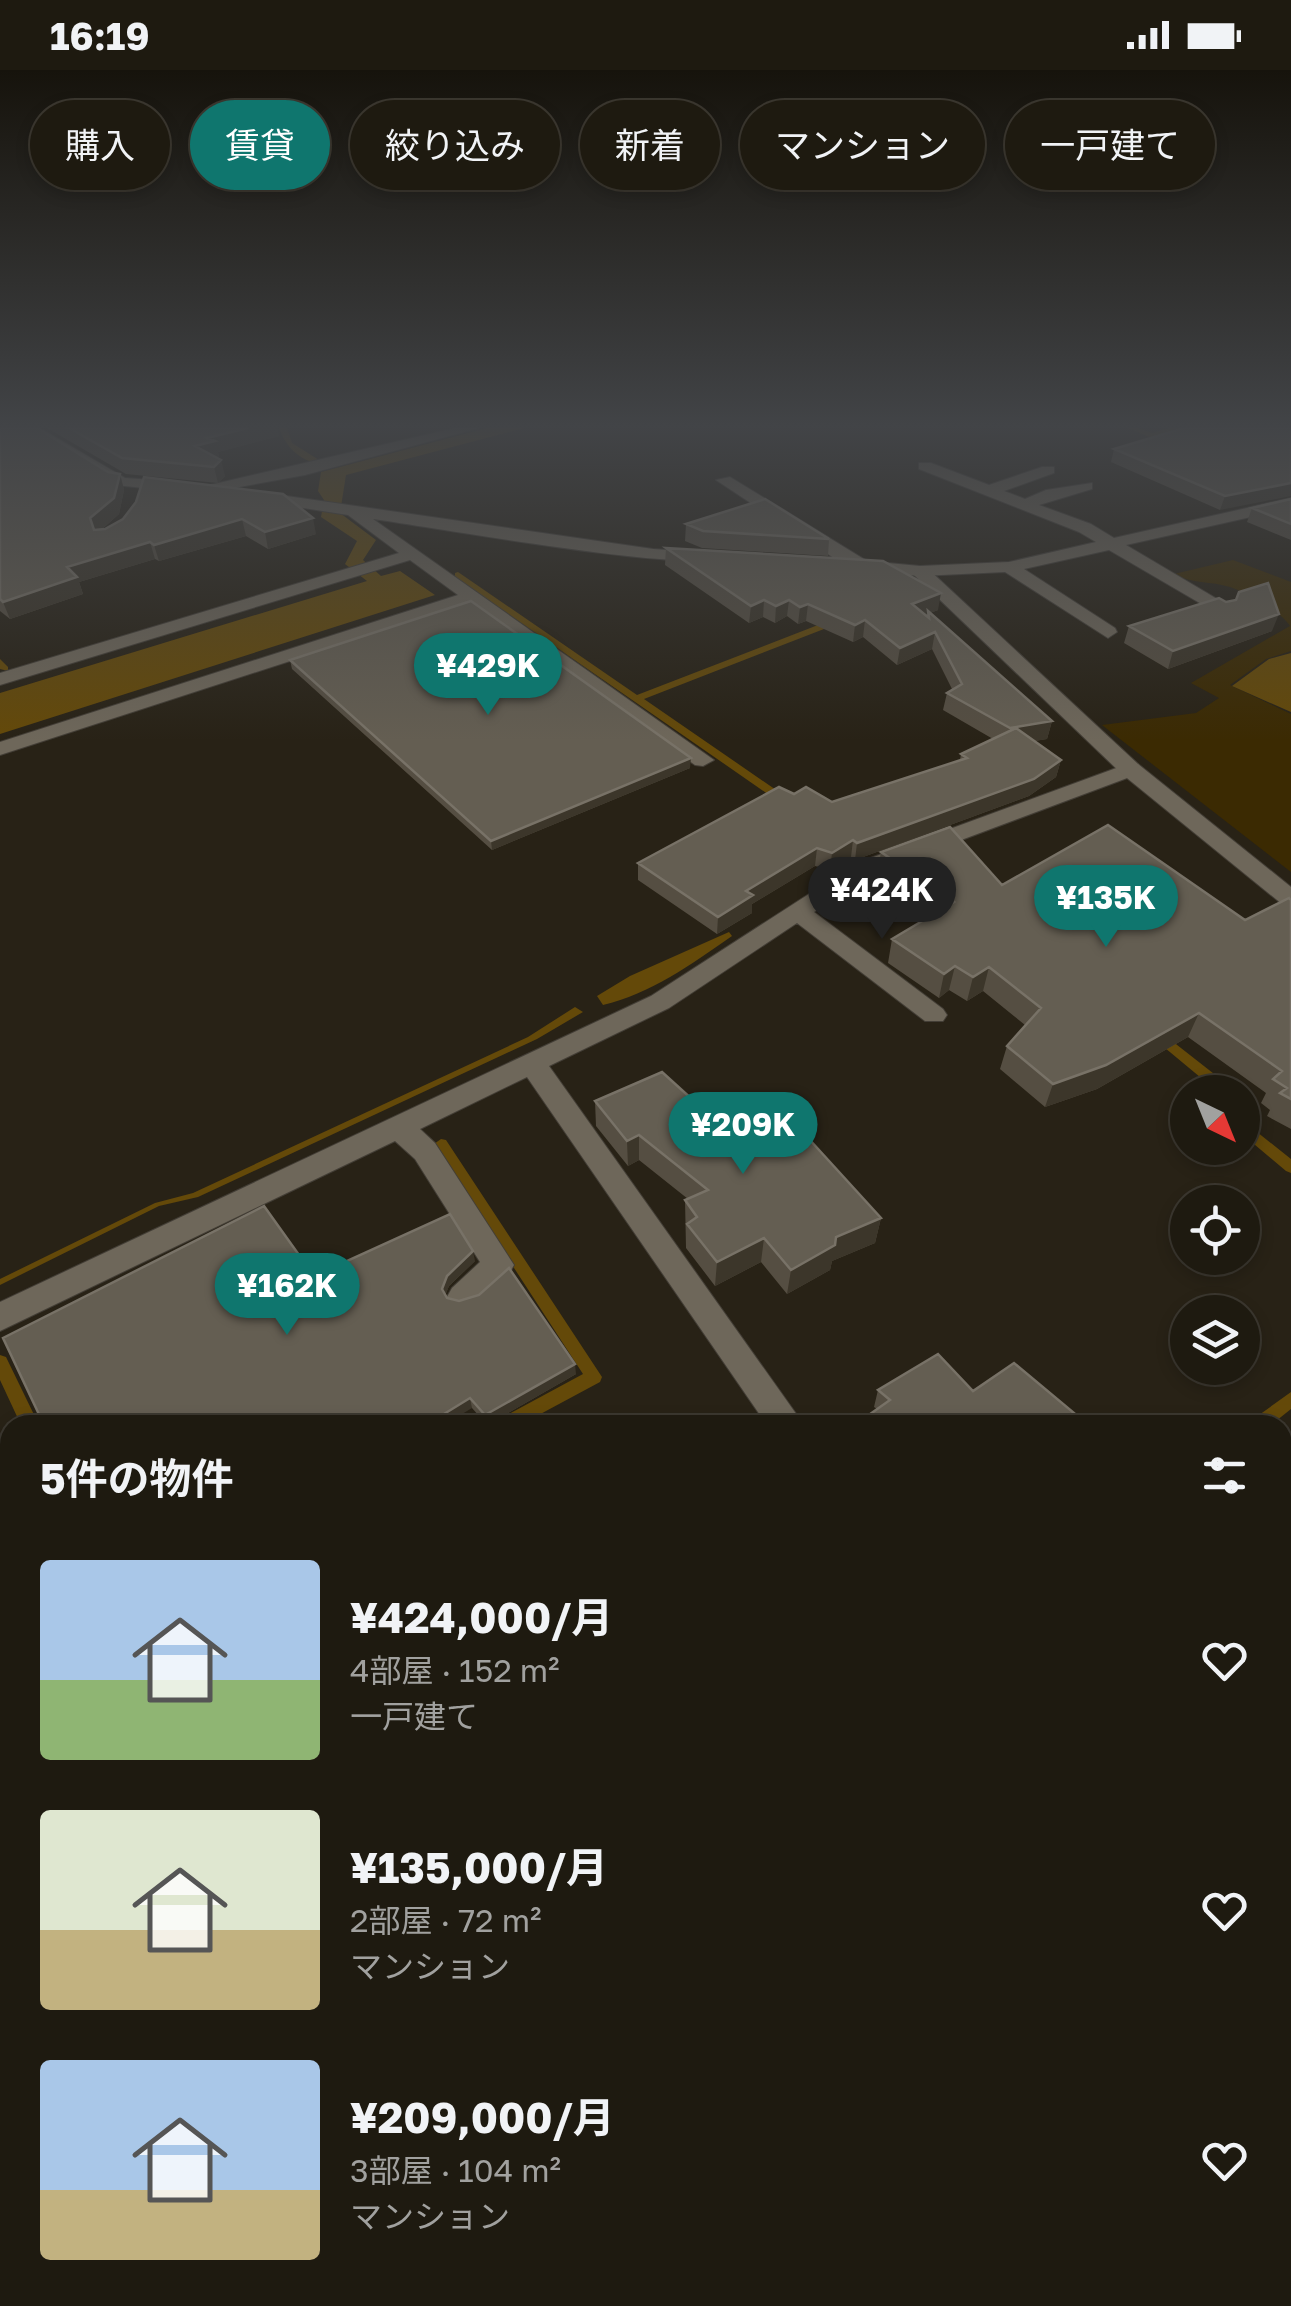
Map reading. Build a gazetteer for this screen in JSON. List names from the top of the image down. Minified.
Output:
{"north":"bottom right","page":{"status":"16:19","chip":["購入","賃貸","絞り込み","新着","マンション","一戸建て"],"price":["¥429K","¥424K","¥135K","¥209K","¥162K"],"heading":"5件の物件","list":[{"name":"¥424,000/月","note":"4部屋 · 152 m² · 一戸建て"},{"name":"¥135,000/月","note":"2部屋 · 72 m² · マンション"},{"name":"¥209,000/月","note":"3部屋 · 104 m² · マンション"}]}}
